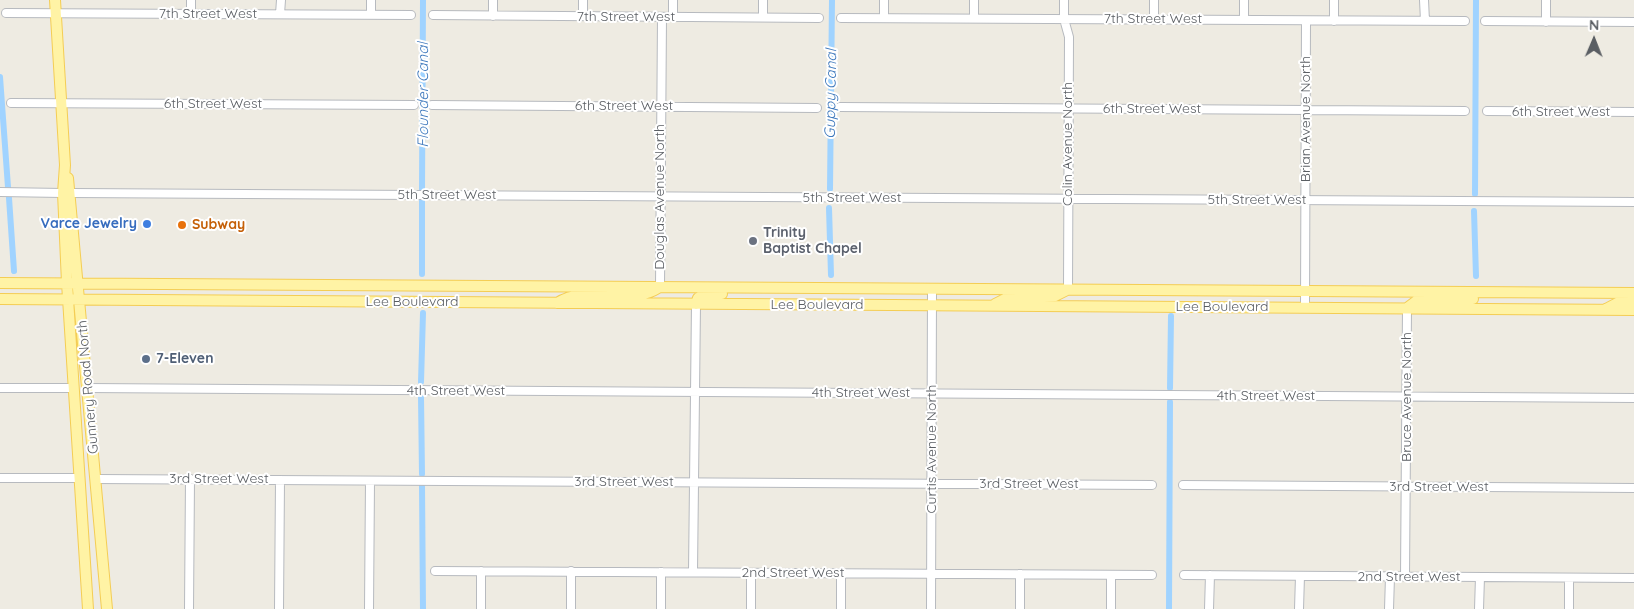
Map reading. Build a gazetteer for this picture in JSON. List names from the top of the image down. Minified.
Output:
{"streets":{"main road":["Lee Boulevard","Gunnery Road North"],"street":["7th Street West","6th Street West","Brian Avenue North","Colin Avenue North","5th Street West","Douglas Avenue North","4th Street West","Bruce Avenue North","Curtis Avenue North","3rd Street West","2nd Street West"]},"crossings":[["7th Street West","Brian Avenue North"],["7th Street West","Colin Avenue North"],["7th Street West","Douglas Avenue North"],["7th Street West","Gunnery Road North"],["6th Street West","Brian Avenue North"],["6th Street West","Colin Avenue North"],["6th Street West","Douglas Avenue North"],["6th Street West","Gunnery Road North"],["Brian Avenue North","5th Street West"],["Brian Avenue North","Lee Boulevard"],["Colin Avenue North","5th Street West"],["Colin Avenue North","Lee Boulevard"],["5th Street West","Douglas Avenue North"],["5th Street West","Gunnery Road North"],["Douglas Avenue North","Lee Boulevard"],["Lee Boulevard","Gunnery Road North"],["Lee Boulevard","Bruce Avenue North"],["Lee Boulevard","Curtis Avenue North"],["Gunnery Road North","4th Street West"],["Gunnery Road North","3rd Street West"],["4th Street West","Bruce Avenue North"],["4th Street West","Curtis Avenue North"],["Bruce Avenue North","3rd Street West"],["Bruce Avenue North","2nd Street West"],["Curtis Avenue North","3rd Street West"],["Curtis Avenue North","2nd Street West"]],"water":["Guppy Canal","Flounder Canal"],"places":["Varce Jewelry","Subway","Trinity Baptist Chapel","7-Eleven"],"north":"top"}
